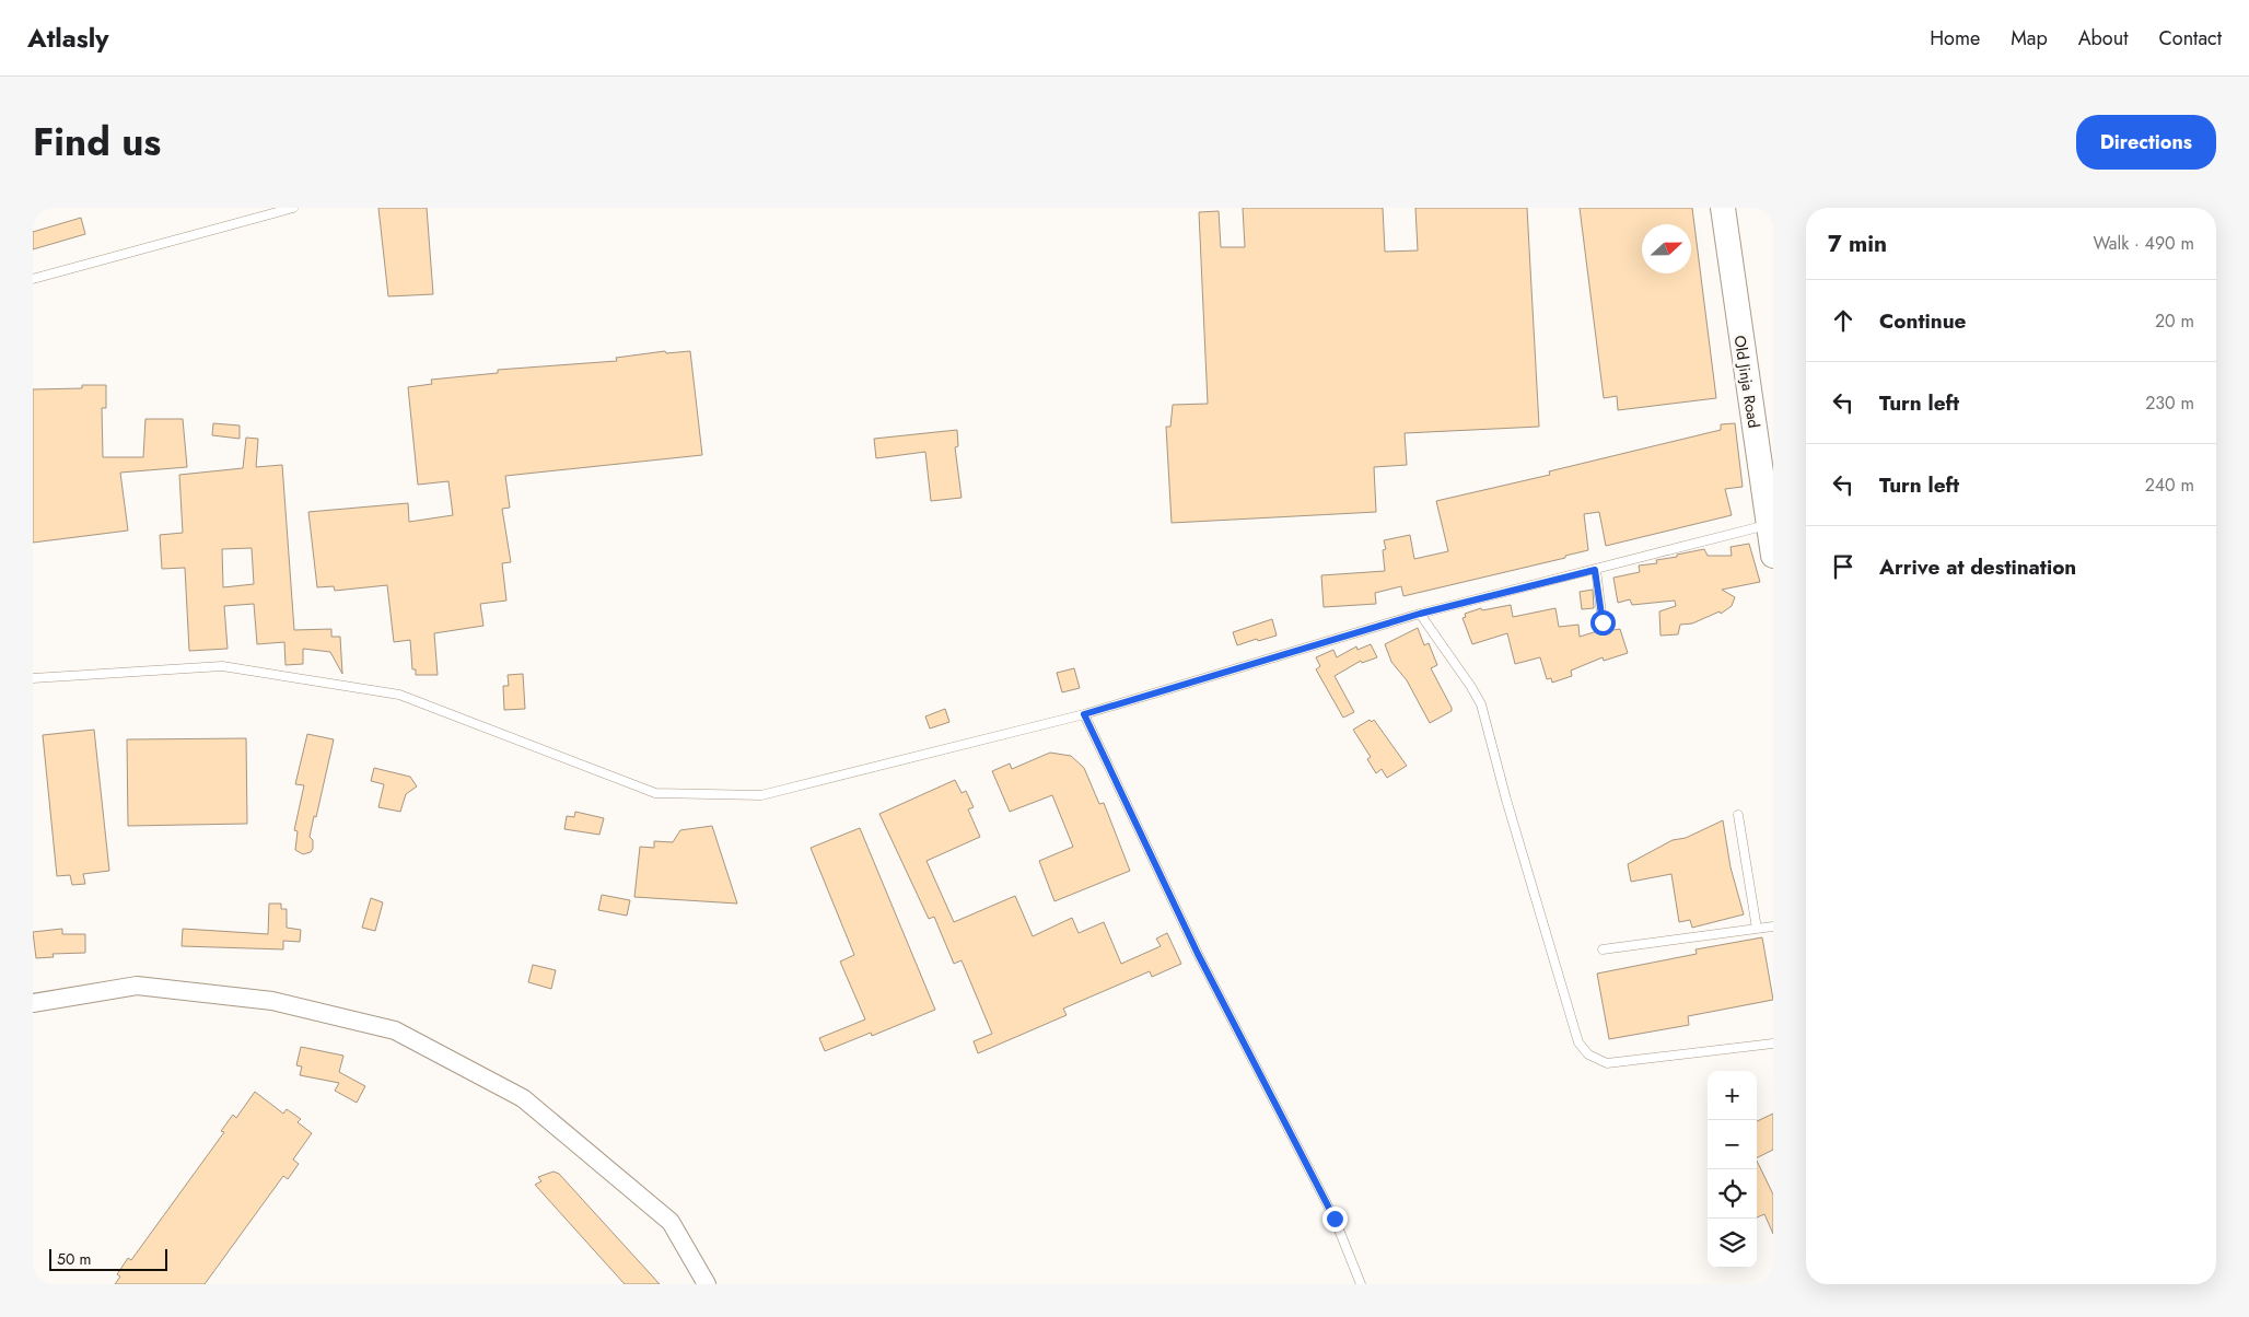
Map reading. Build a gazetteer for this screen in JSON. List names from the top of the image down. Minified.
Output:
{"streets":{"main road":["Old Jinja Road"]},"scale_bar":"50 m","north":"right","page":{"header":"Atlasly","nav":["Home","Map","About","Contact"],"title":"Find us","buttons":"Directions","heading":["7 min","Walk · 490 m"],"list":[["Continue","20 m"],["Turn left","230 m"],["Turn left","240 m"],"Arrive at destination"],"map_buttons":["+","−"],"scale":"50 m"}}
